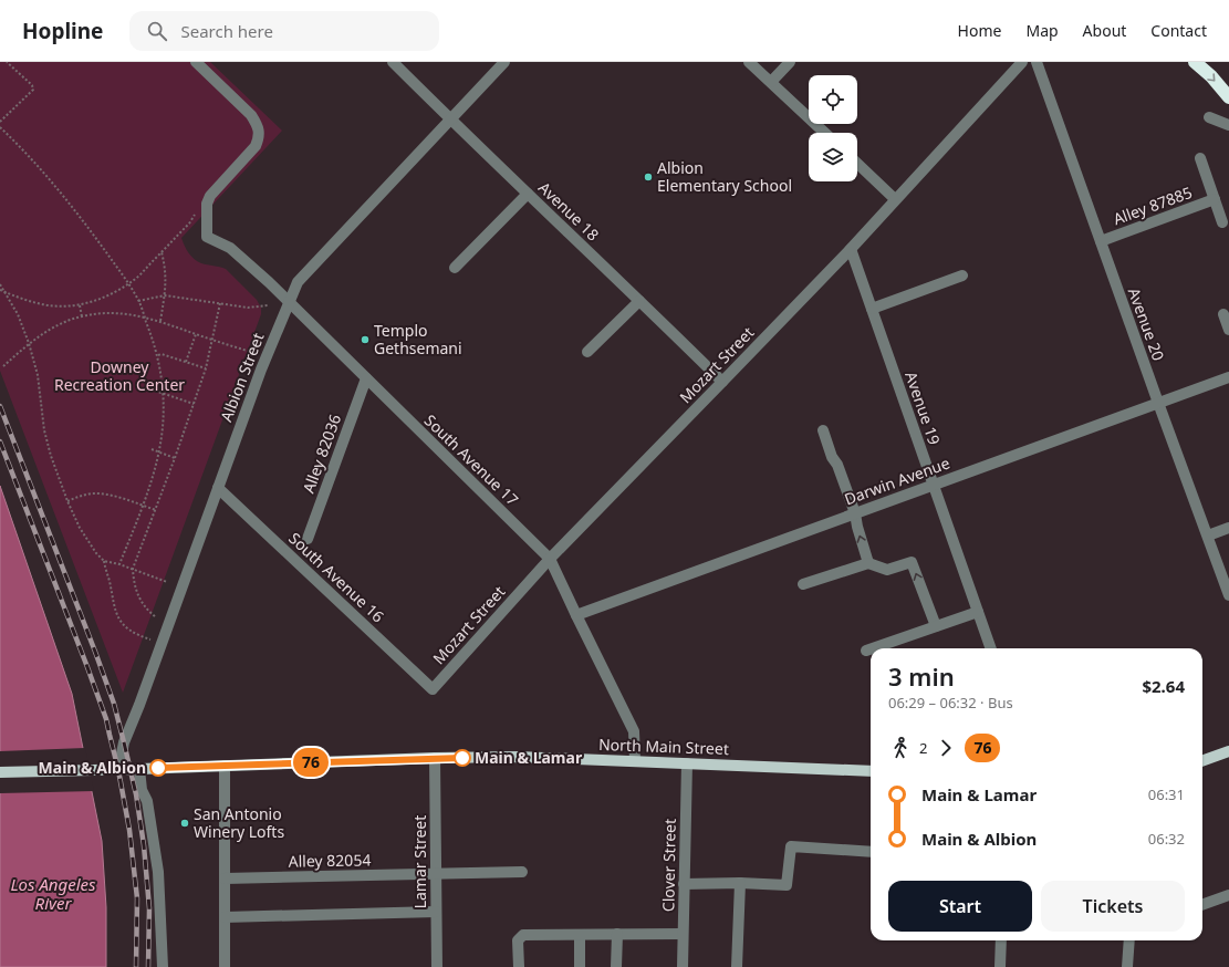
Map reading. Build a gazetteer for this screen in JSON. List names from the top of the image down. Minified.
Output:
{"streets":{"main road":["North Main Street"],"street":["Alley 87885","Avenue 18","Avenue 20","Mozart Street","Albion Street","Avenue 19","Alley 82036","South Avenue 17","Darwin Avenue","South Avenue 16","Alley 82054","Lamar Street","Clover Street"]},"crossings":[["Alley 87885","Avenue 20"],["Avenue 18","Mozart Street"],["Avenue 18","Albion Street"],["Avenue 20","Darwin Avenue"],["Mozart Street","Avenue 19"],["Mozart Street","South Avenue 17"],["Mozart Street","South Avenue 16"],["Albion Street","South Avenue 17"],["Albion Street","South Avenue 16"],["Albion Street","North Main Street"],["Avenue 19","Darwin Avenue"],["Alley 82036","South Avenue 17"],["South Avenue 17","Darwin Avenue"],["South Avenue 17","North Main Street"],["North Main Street","Lamar Street"],["North Main Street","Clover Street"],["Alley 82054","Lamar Street"]],"water":["Los Angeles River"],"parks":["Downey Recreation Center"],"places":["Albion Elementary School","Templo Gethsemani","Main & Lamar","Main & Albion","San Antonio Winery Lofts"],"lines":["bus line 76"],"page":{"header":"Hopline","search":"Search here","nav":["Home","Map","About","Contact"],"on_map":"76","heading":["3 min","06:29 – 06:32 · Bus","$2.64"],"legs":["2","76"],"list":[{"name":"Main & Lamar","value":"06:31"},{"name":"Main & Albion","value":"06:32"}],"buttons":["Start","Tickets"]}}
